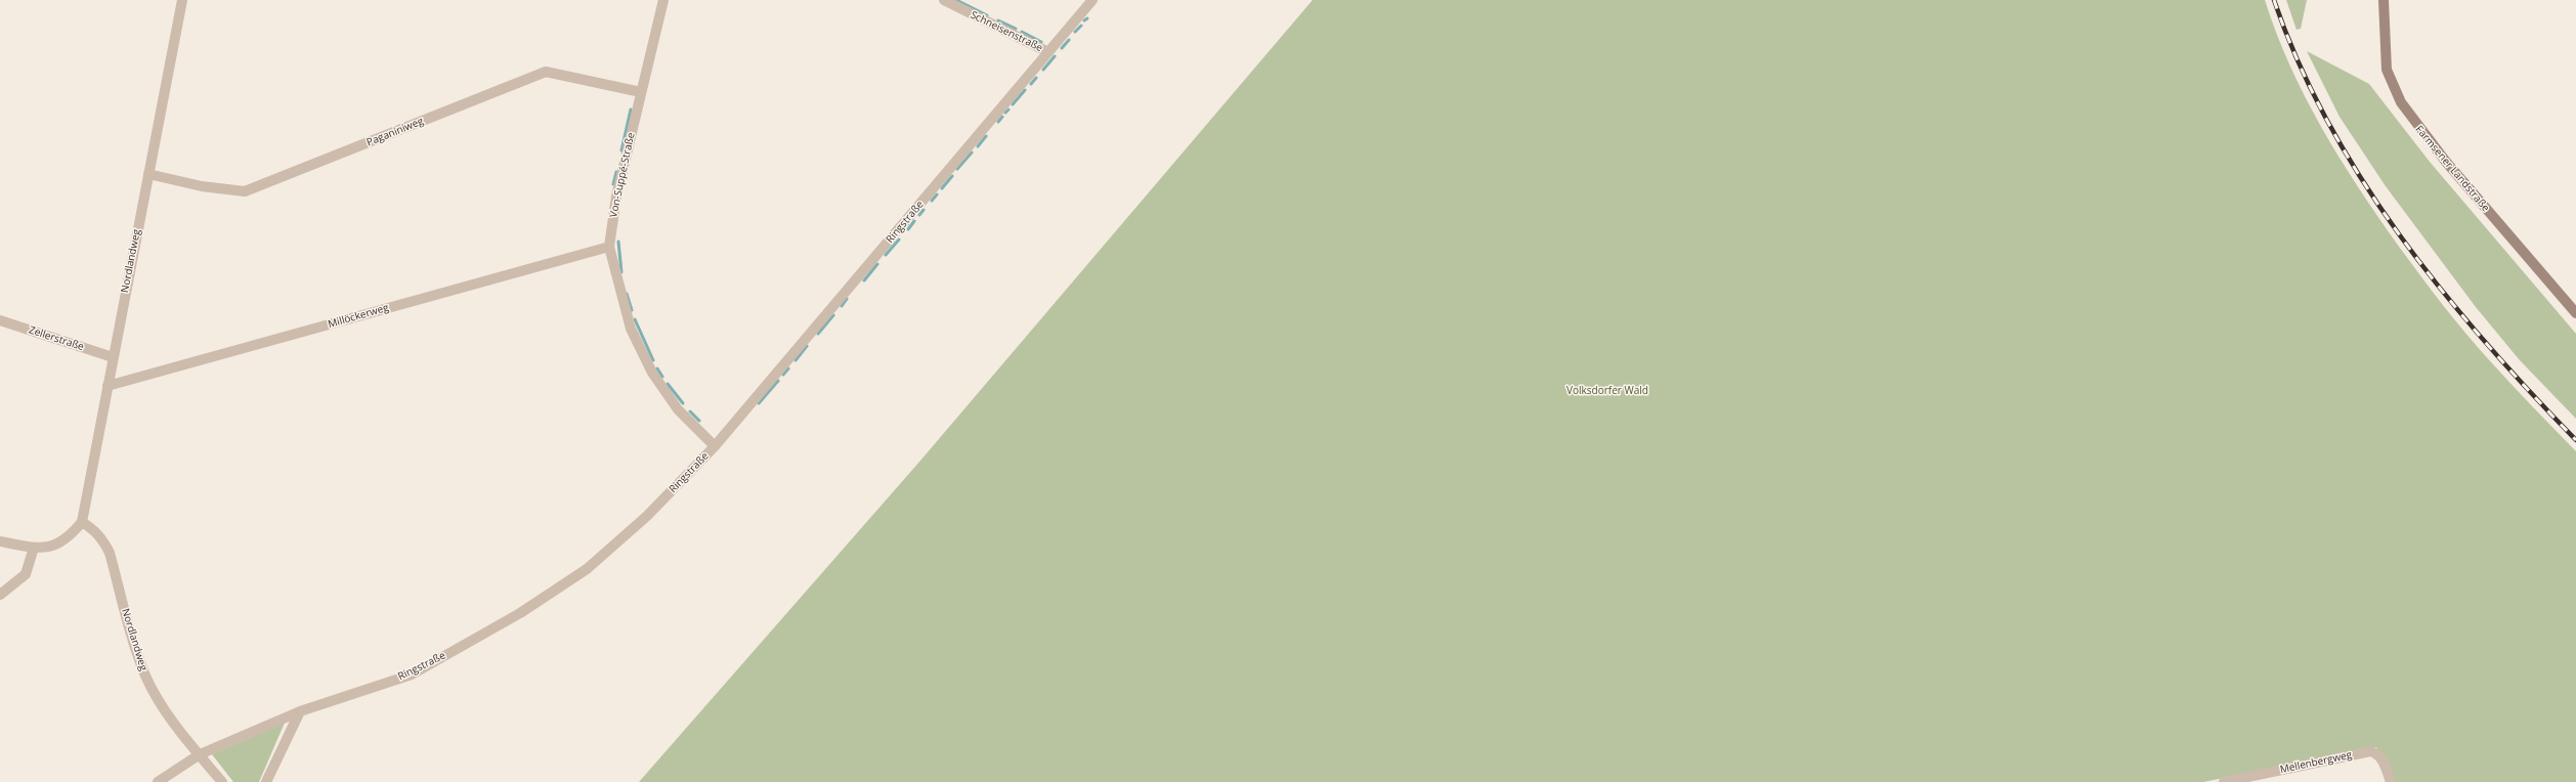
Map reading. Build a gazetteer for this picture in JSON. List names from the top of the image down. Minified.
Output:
{"streets":{"main road":["Farmsener Landstraße"],"street":["Schneisenstraße","Paganiniweg","Von-Suppé-Straße","Ringstraße","Nordlandweg","Millöckerweg","Zellerstraße","Mellenbergweg"]},"crossings":[["Schneisenstraße","Ringstraße"],["Paganiniweg","Von-Suppé-Straße"],["Paganiniweg","Nordlandweg"],["Von-Suppé-Straße","Ringstraße"],["Von-Suppé-Straße","Millöckerweg"],["Ringstraße","Nordlandweg"],["Nordlandweg","Millöckerweg"],["Nordlandweg","Zellerstraße"]],"parks":["Volksdorfer Wald"]}
